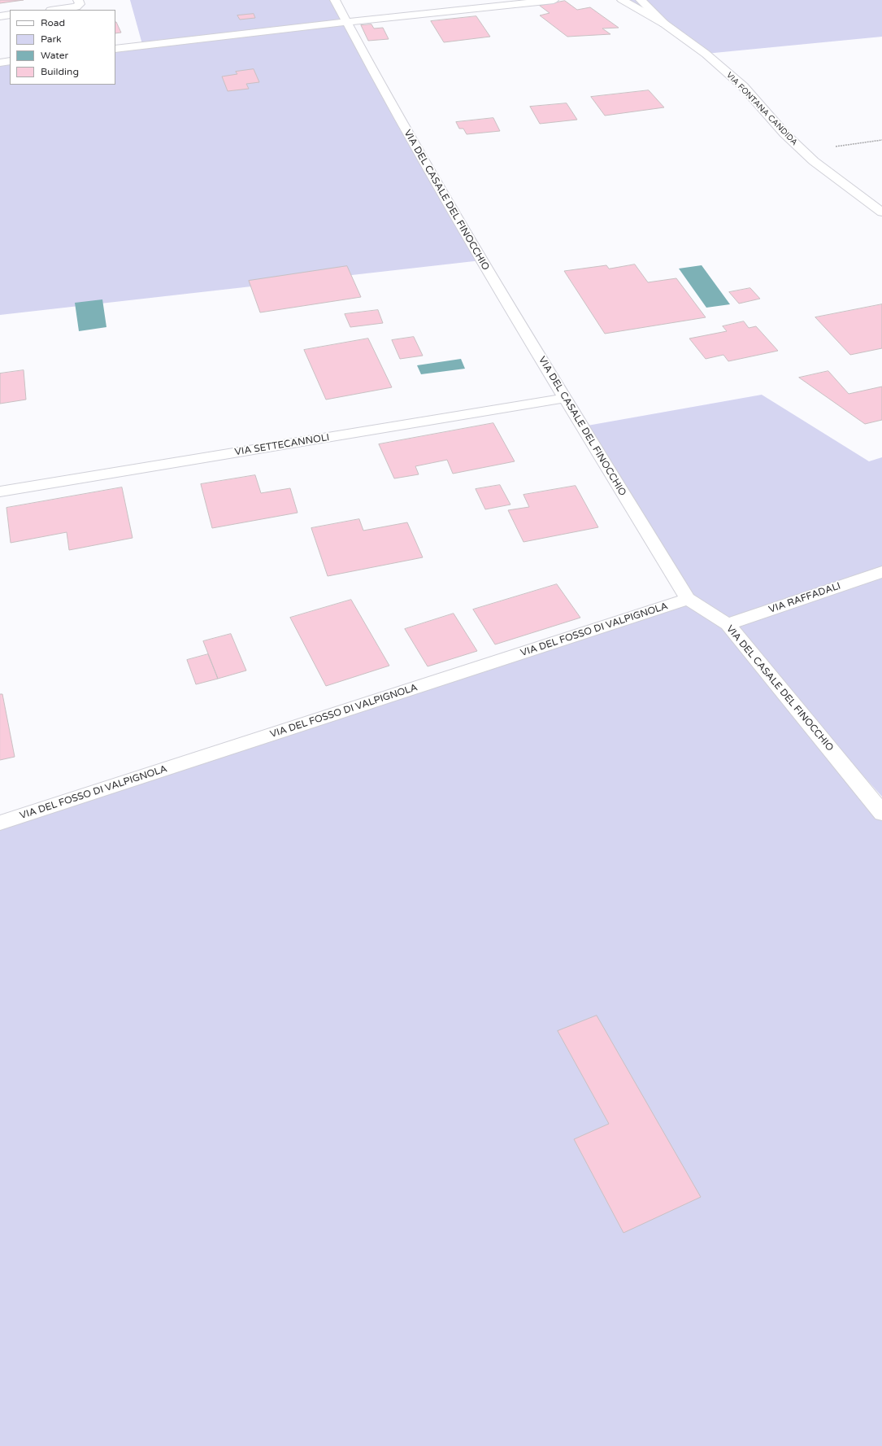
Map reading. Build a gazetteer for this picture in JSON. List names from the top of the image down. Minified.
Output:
{"streets":{"street":["VIA FONTANA CANDIDA","VIA DEL CASALE DEL FINOCCHIO","VIA SETTECANNOLI","VIA RAFFADALI","VIA DEL FOSSO DI VALPIGNOLA"]},"crossings":[["VIA DEL CASALE DEL FINOCCHIO","VIA SETTECANNOLI"],["VIA DEL CASALE DEL FINOCCHIO","VIA RAFFADALI"],["VIA DEL CASALE DEL FINOCCHIO","VIA DEL FOSSO DI VALPIGNOLA"]],"legend":["Road","Park","Water","Building"]}
